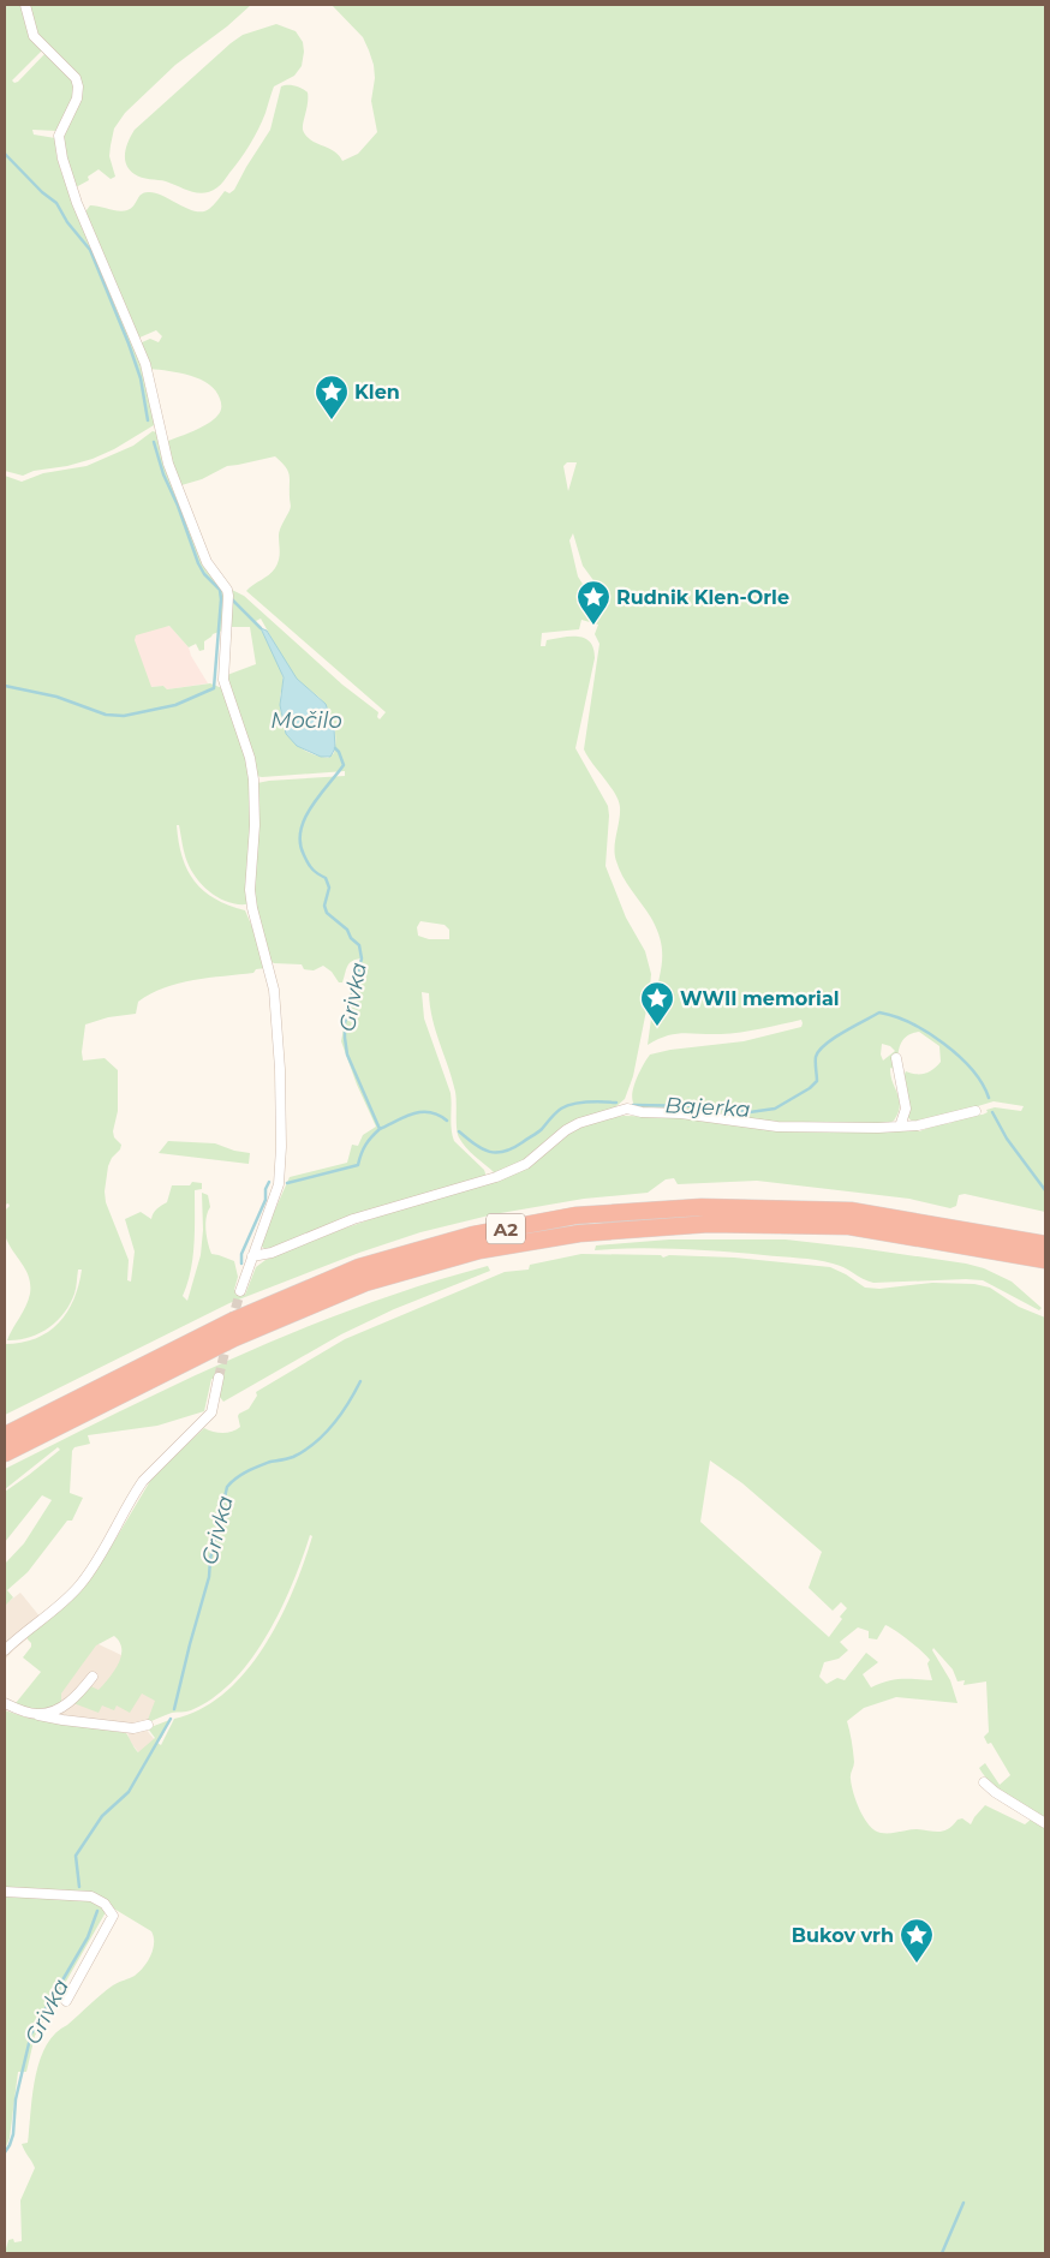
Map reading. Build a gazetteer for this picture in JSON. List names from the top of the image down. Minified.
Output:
{"streets":{"highway":["A2"]},"water":["Močilo","Grivka","Bajerka"],"places":{"place":["Klen","Rudnik Klen-Orle","WWII memorial","Bukov vrh"]}}
